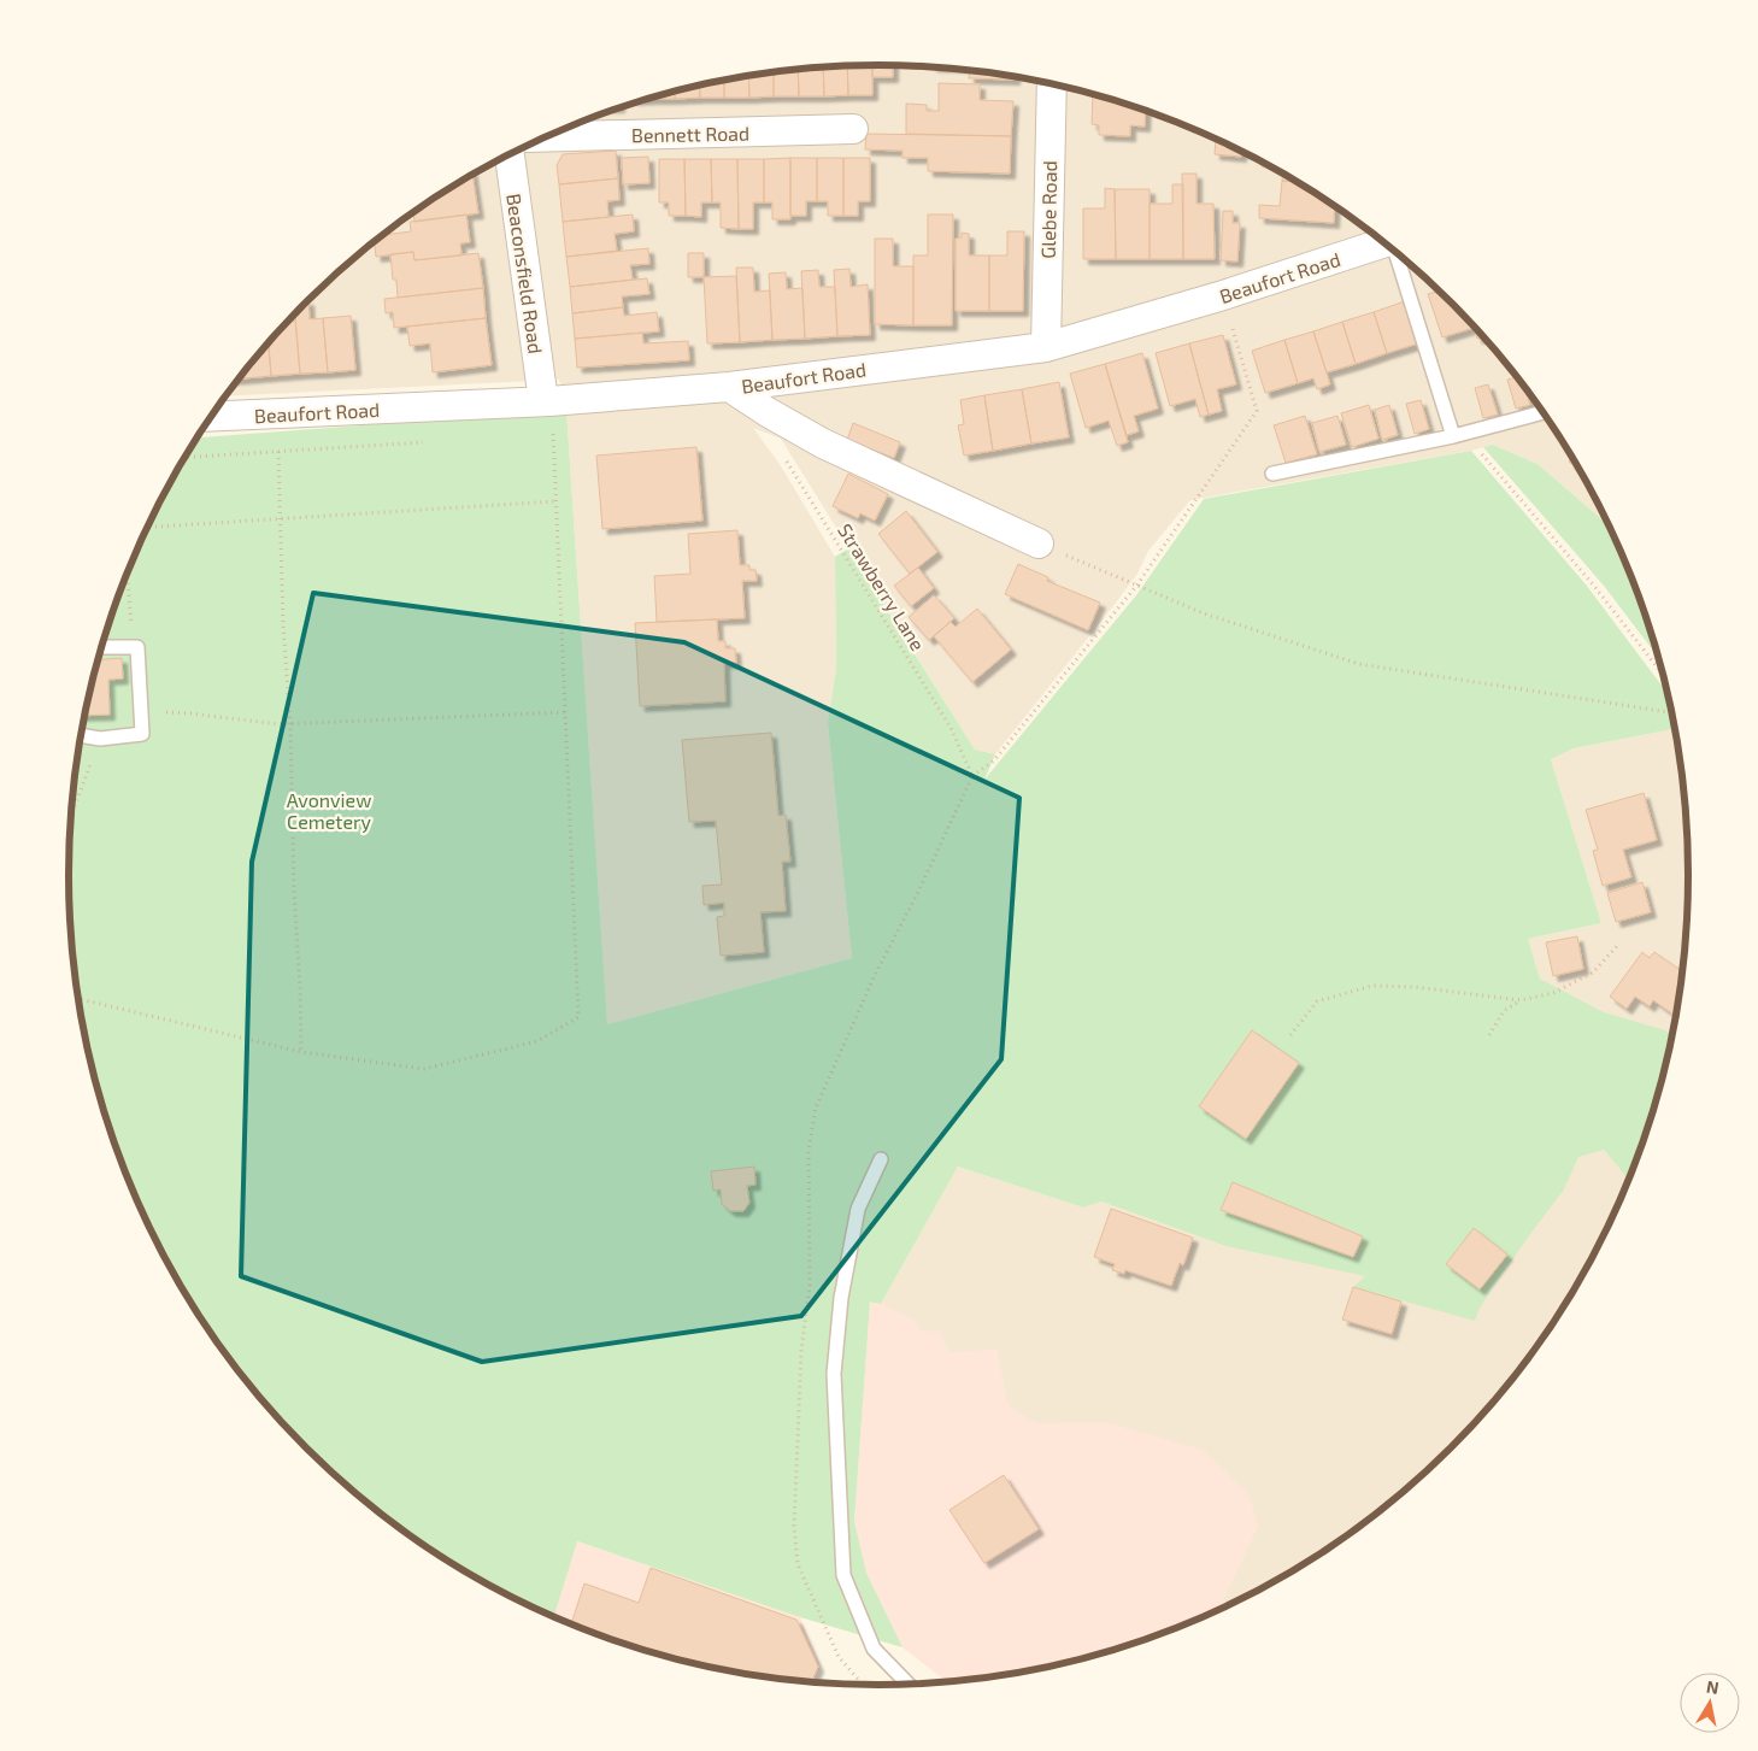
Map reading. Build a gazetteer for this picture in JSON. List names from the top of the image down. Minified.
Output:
{"streets":{"street":["Bennett Road","Glebe Road","Beaconsfield Road","Beaufort Road"],"path":["Strawberry Lane"]},"crossings":[["Glebe Road","Beaufort Road"],["Beaconsfield Road","Beaufort Road"]],"parks":["Avonview Cemetery"],"north":"top"}
